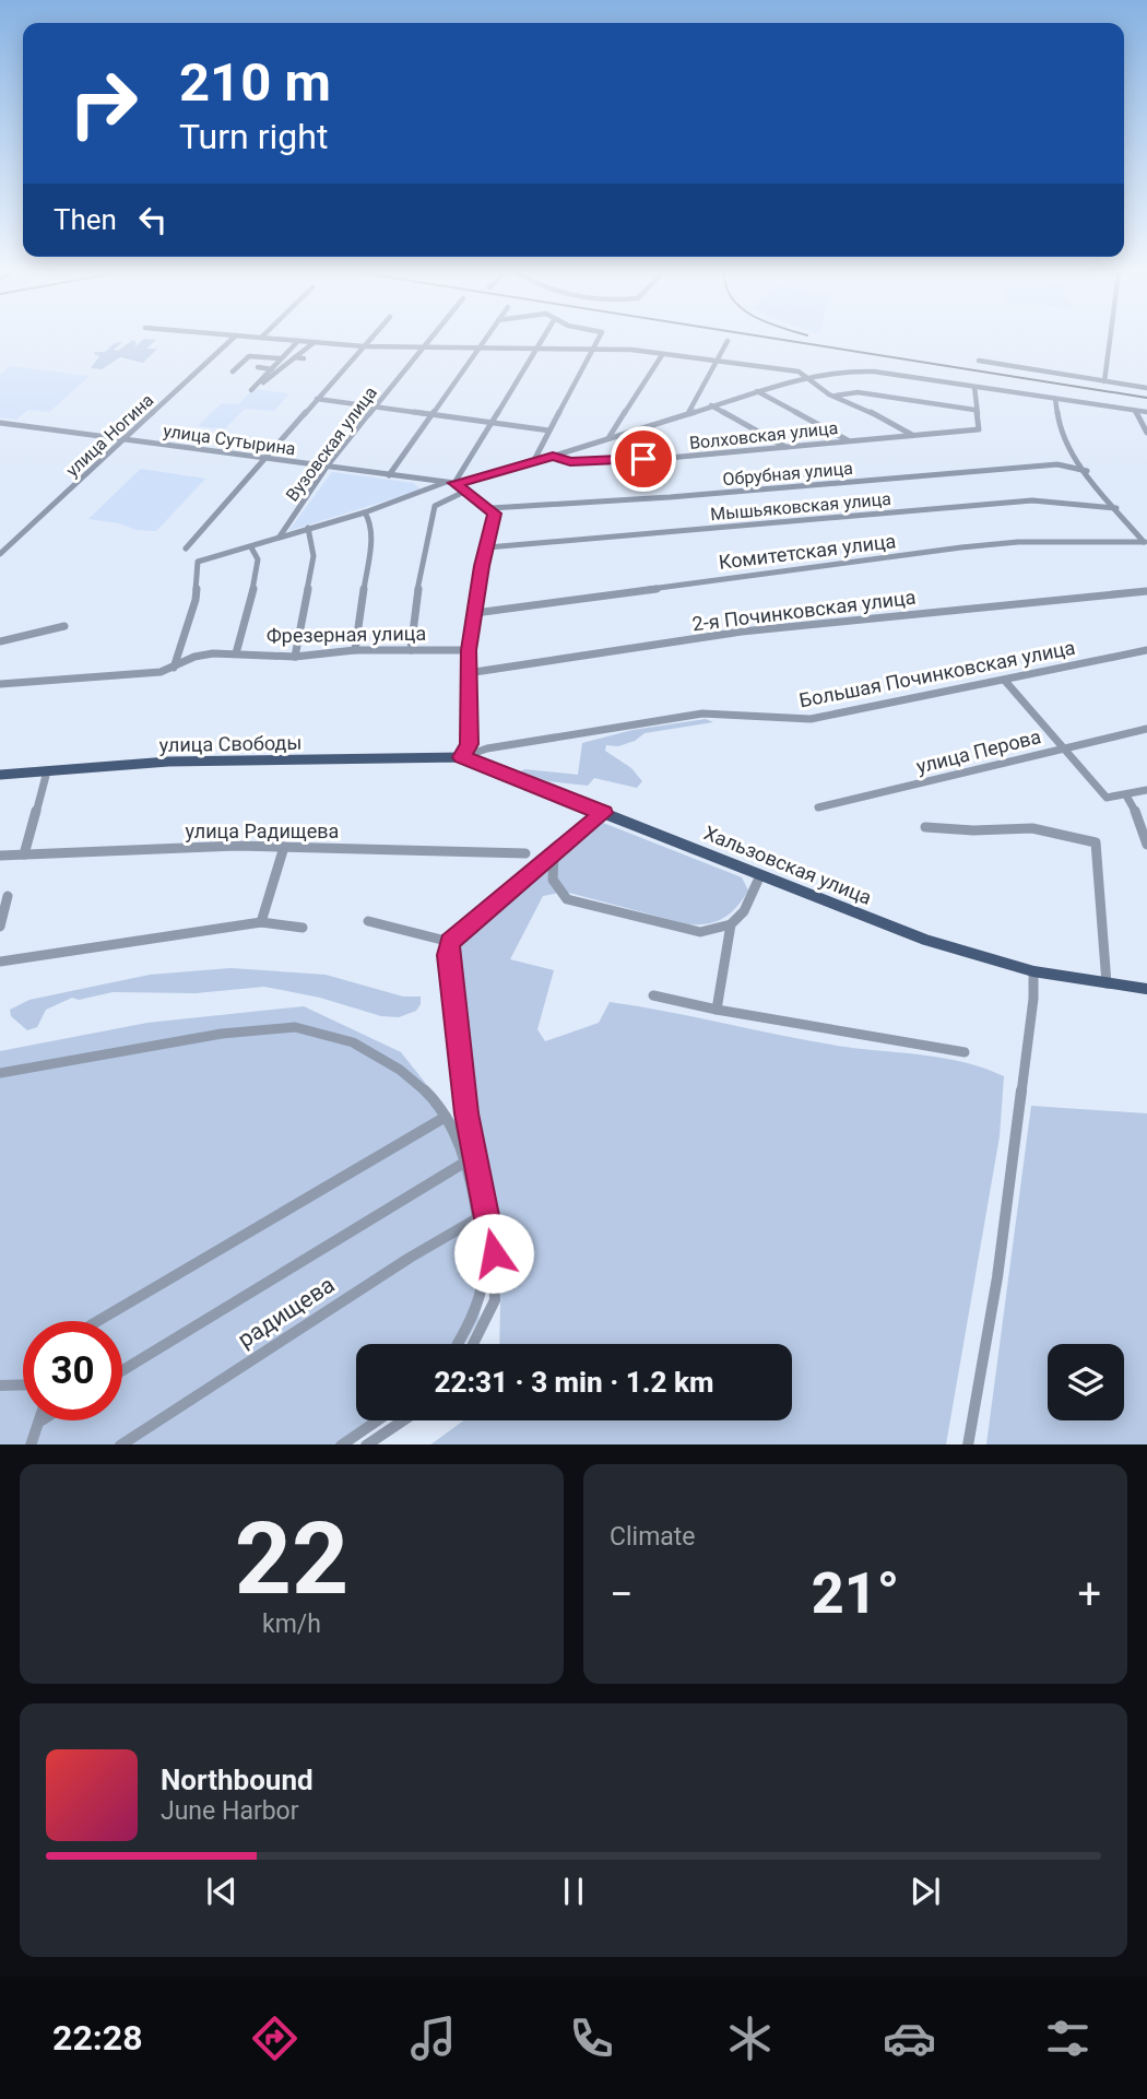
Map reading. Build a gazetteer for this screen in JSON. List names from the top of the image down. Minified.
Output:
{"streets":{"main road":["улица Свободы","Хальзовская улица"],"street":["улица Ногина","Волховская улица","улица Сутырина","Вузовская улица","Обрубная улица","Мышьяковская улица","Комитетская улица","2-я Починковская улица","Фрезерная улица","Большая Починковская улица","улица Перова","улица Радищева","радищева"]},"crossings":[["улица Ногина","улица Сутырина"],["Волховская улица","улица Сутырина"],["улица Сутырина","Вузовская улица"],["Большая Починковская улица","улица Свободы"],["Большая Починковская улица","Хальзовская улица"],["улица Свободы","Хальзовская улица"]],"page":{"turn":["210 m","Turn right"],"then":"Then","limit":"30","trip":"22:31 · 3 min · 1.2 km","tile":[["22","km/h"],"Climate"],"heat":["−","21°","+"],"song":["Northbound","June Harbor"],"tabs":"22:28"}}
